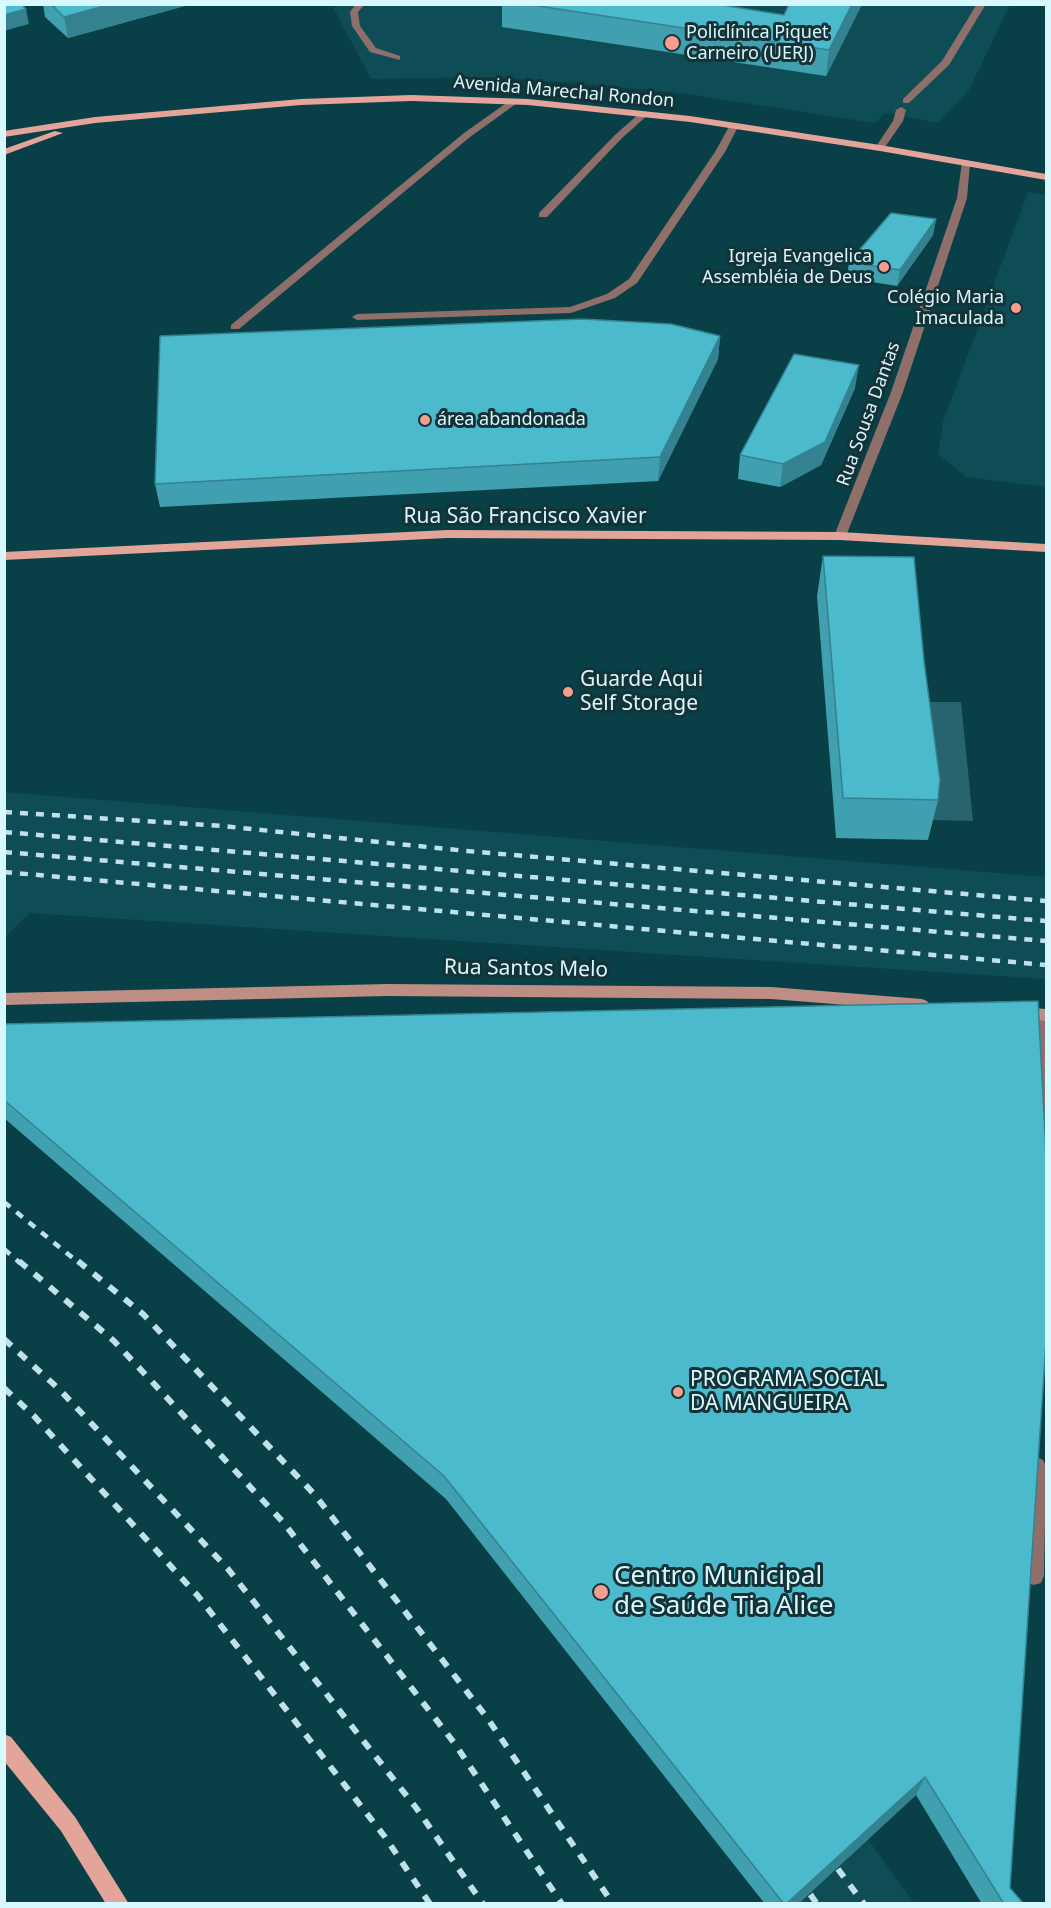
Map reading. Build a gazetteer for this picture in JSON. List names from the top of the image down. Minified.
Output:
{"streets":{"main road":["Avenida Marechal Rondon","Rua São Francisco Xavier","Rua Santos Melo"],"street":["Rua Sousa Dantas"]},"crossings":[["Avenida Marechal Rondon","Rua Sousa Dantas"],["Rua Sousa Dantas","Rua São Francisco Xavier"]],"places":["Policlínica Piquet Carneiro (UERJ)","Igreja Evangelica Assembléia de Deus","Colégio Maria Imaculada","área abandonada","Guarde Aqui Self Storage","PROGRAMA SOCIAL DA MANGUEIRA","Centro Municipal de Saúde Tia Alice"]}
